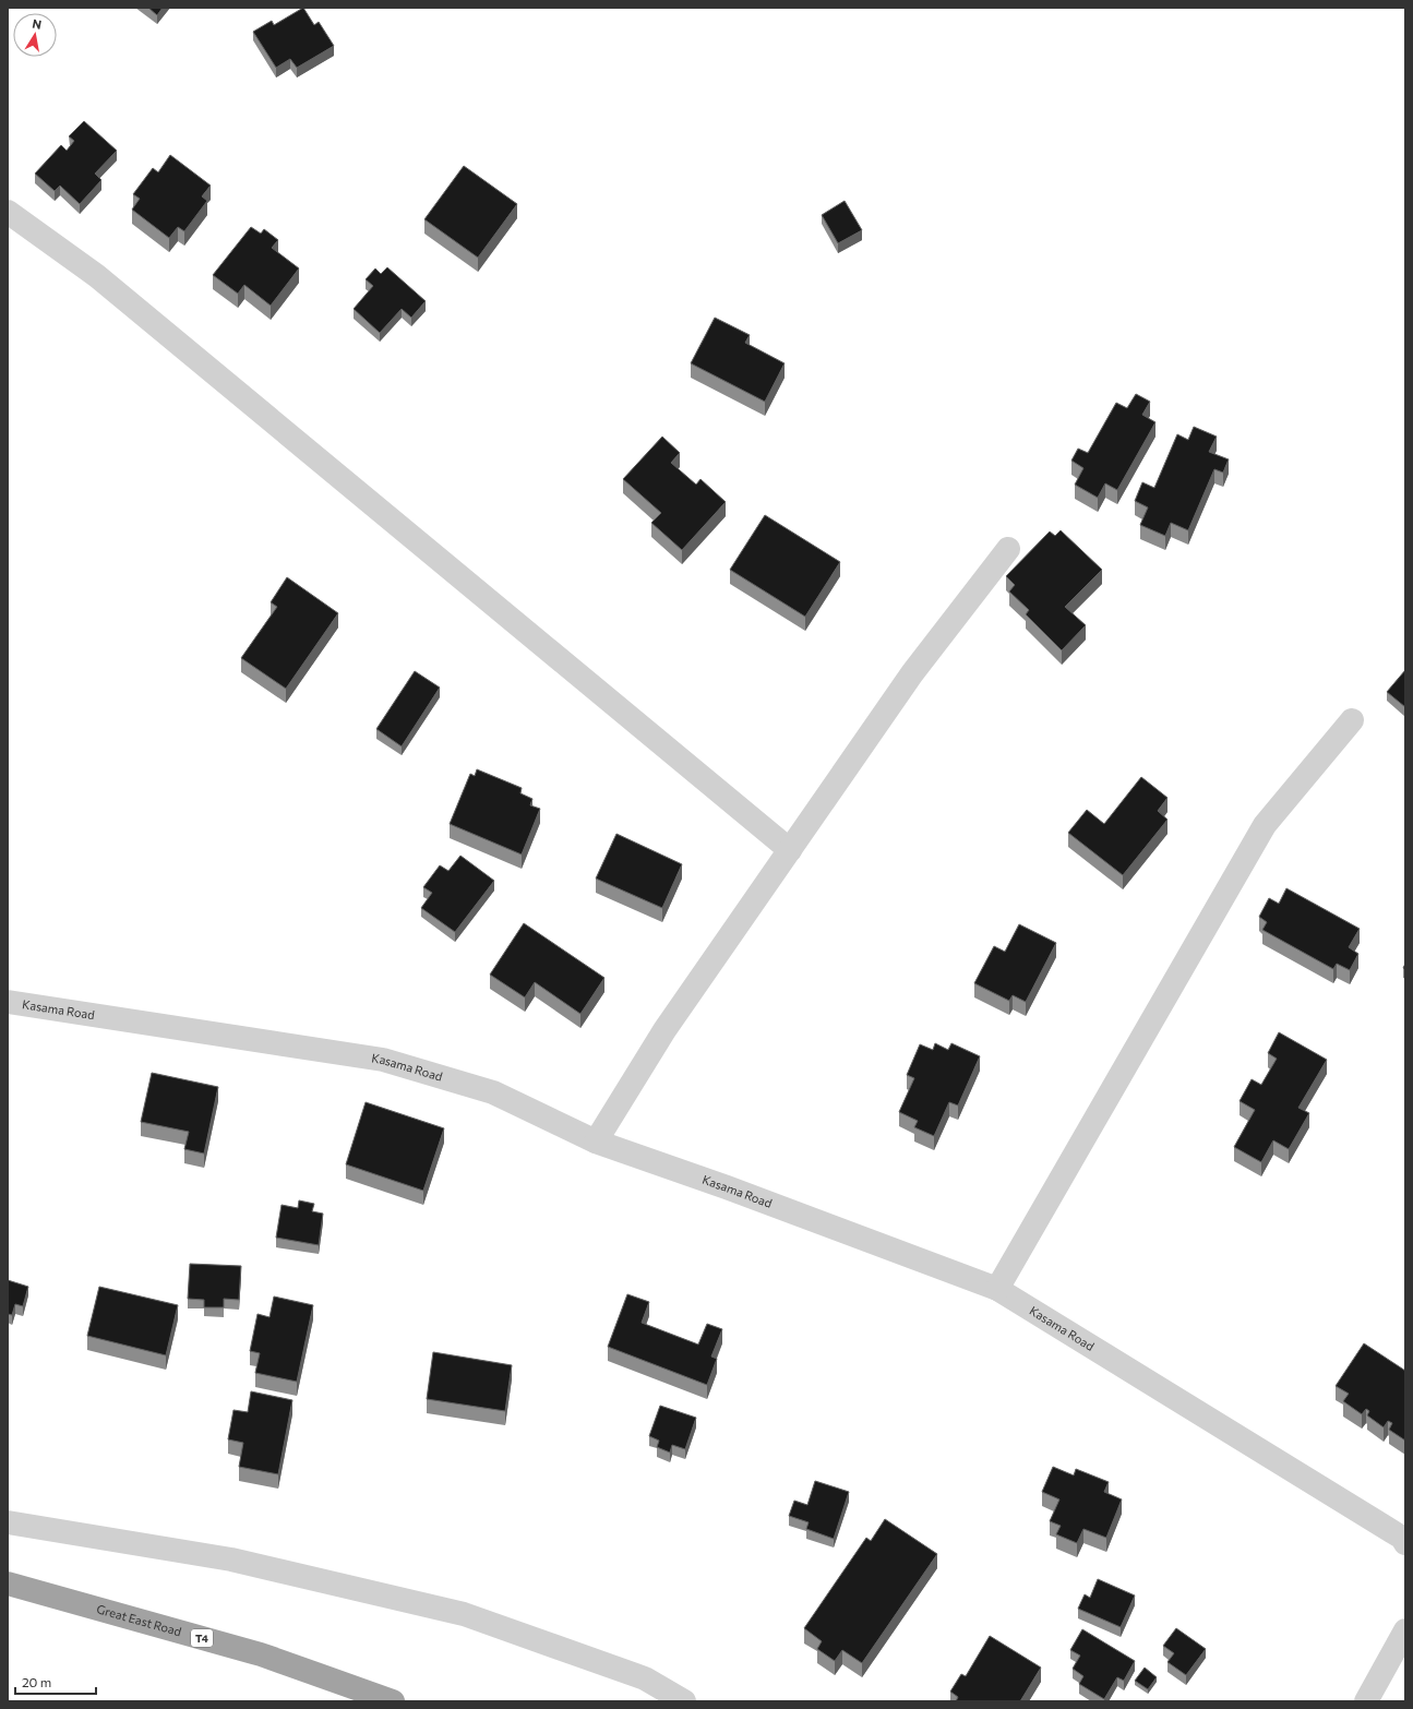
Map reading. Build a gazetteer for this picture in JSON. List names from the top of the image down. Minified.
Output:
{"streets":{"highway":["Great East Road","T4"],"street":["Kasama Road"]},"scale_bar":"20 m","north":"top"}
